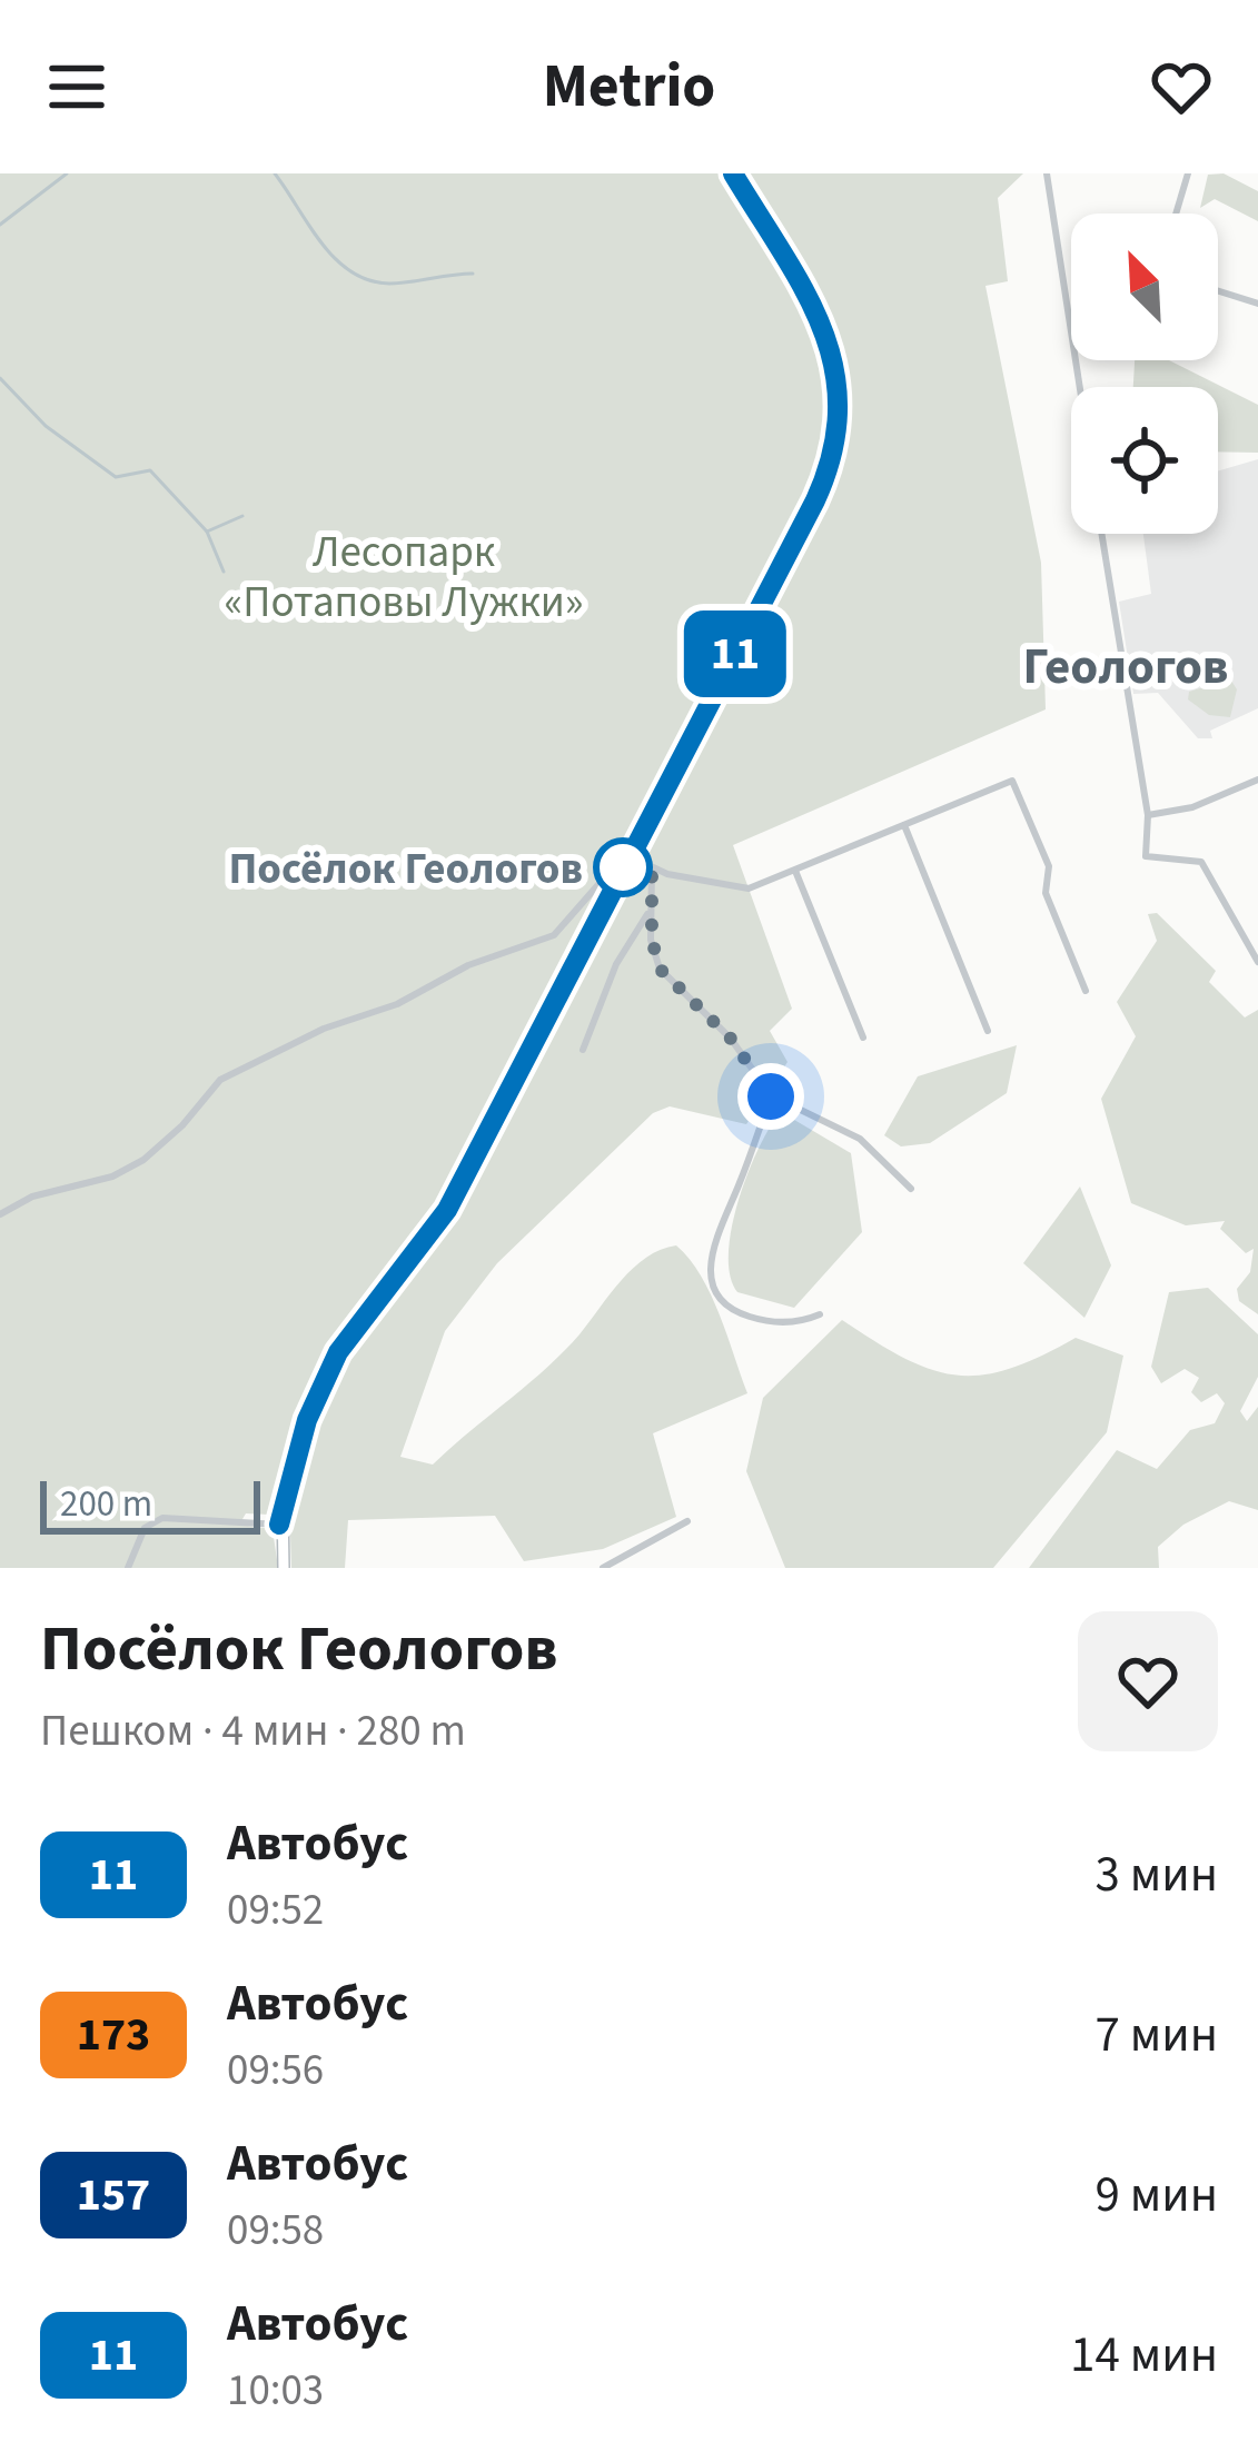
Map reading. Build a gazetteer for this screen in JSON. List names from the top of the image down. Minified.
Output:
{"districts":["Геологов"],"parks":["Лесопарк «Потаповы Лужки»"],"places":["Посёлок Геологов"],"lines":["bus line 11"],"scale_bar":"200 m","north":"top left","page":{"header":"Metrio","on_map":"11","scale":"200 m","heading":["Посёлок Геологов","Пешком · 4 мин · 280 m"],"list":[{"mark":"11","name":"Автобус","note":"09:52","value":"3 мин"},{"mark":"173","name":"Автобус","note":"09:56","value":"7 мин"},{"mark":"157","name":"Автобус","note":"09:58","value":"9 мин"},{"mark":"11","name":"Автобус","note":"10:03","value":"14 мин"}]}}
